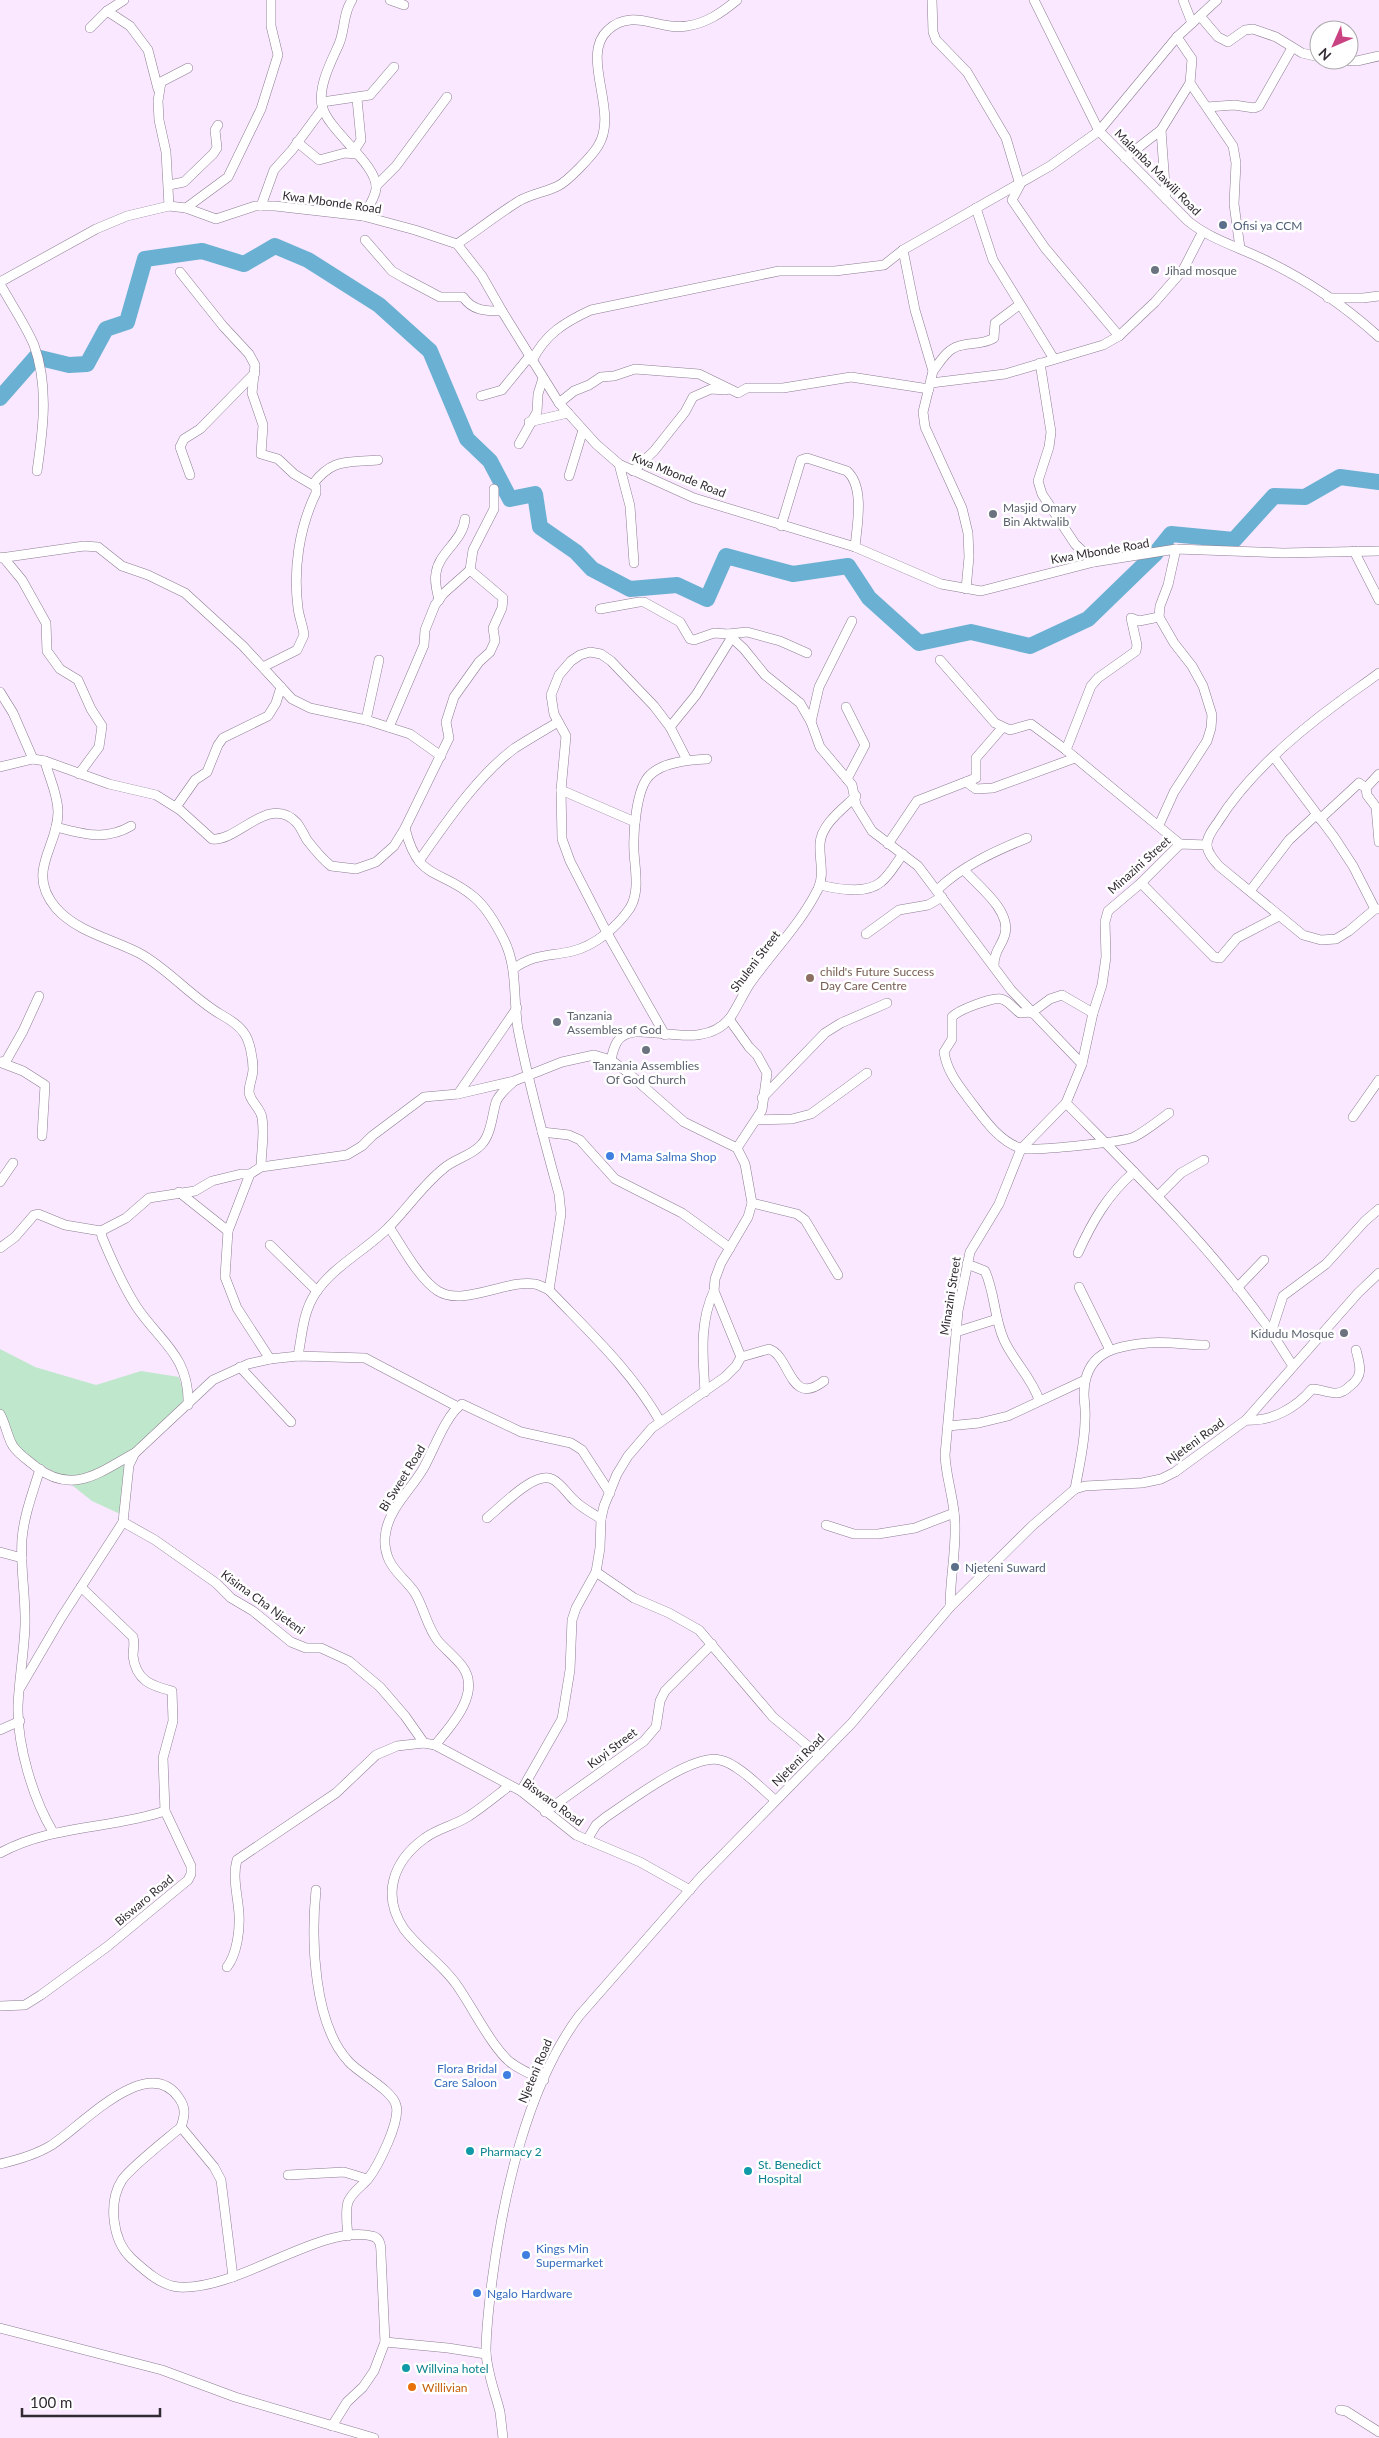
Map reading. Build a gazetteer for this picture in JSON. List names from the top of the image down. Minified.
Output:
{"streets":{"street":["Malamba Mawili Road","Kwa Mbonde Road","Minazini Street","Shuleni Street","Njeteni Road","Bi Sweet Road","Kisima Cha Njeteni","Kuyi Street","Biswaro Road"]},"crossings":[["Minazini Street","Njeteni Road"],["Njeteni Road","Biswaro Road"],["Bi Sweet Road","Biswaro Road"],["Kisima Cha Njeteni","Biswaro Road"],["Kuyi Street","Biswaro Road"]],"places":["Ofisi ya CCM","Jihad mosque","Masjid Omary Bin Aktwalib","child's Future Success Day Care Centre","Tanzania Assembles of God","Tanzania Assemblies Of God Church","Mama Salma Shop","Kidudu Mosque","Njeteni Suward","Flora Bridal Care Saloon","Pharmacy 2","St. Benedict Hospital","Kings Min Supermarket","Ngalo Hardware","Willvina hotel","Willivian"],"scale_bar":"100 m","north":"bottom left"}
